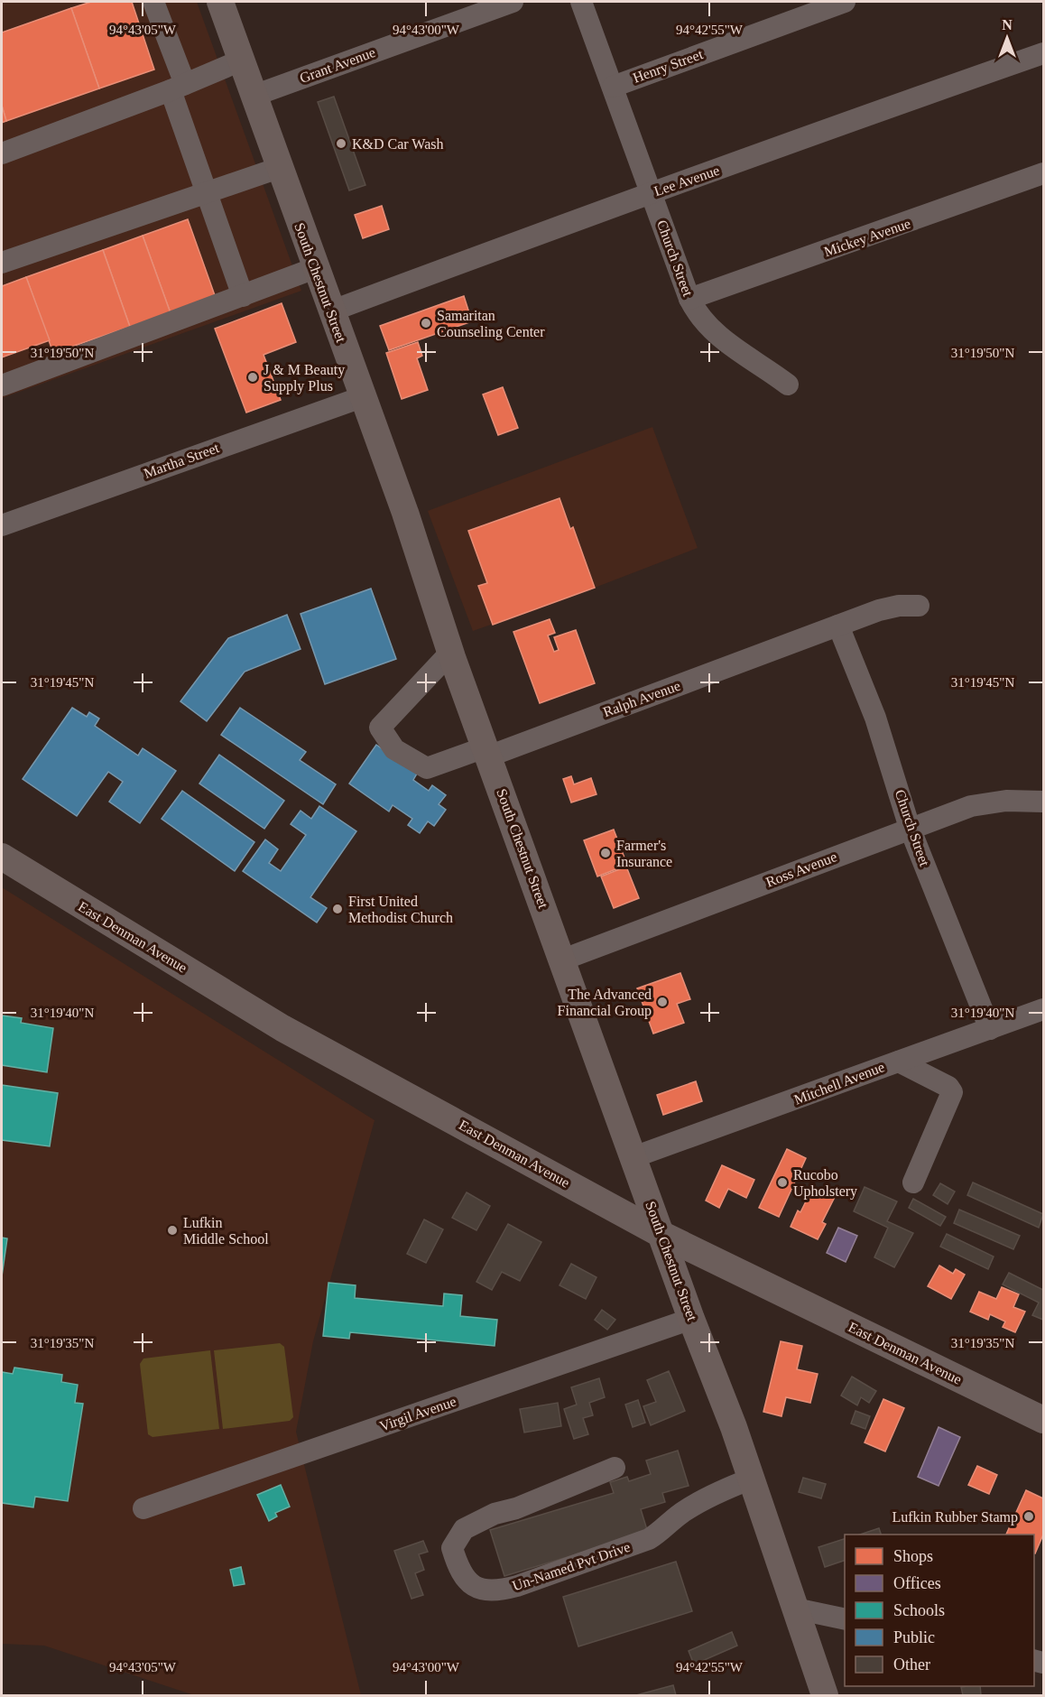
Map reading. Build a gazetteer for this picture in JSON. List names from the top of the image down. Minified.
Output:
{"streets":{"main road":["South Chestnut Street","East Denman Avenue"],"street":["Grant Avenue","Henry Street","Lee Avenue","Mickey Avenue","Church Street","Martha Street","Ralph Avenue","Ross Avenue","Mitchell Avenue","Virgil Avenue","Un-Named Pvt Drive"]},"crossings":[["Grant Avenue","South Chestnut Street"],["Henry Street","Church Street"],["Lee Avenue","Church Street"],["Lee Avenue","South Chestnut Street"],["Mickey Avenue","Church Street"],["Church Street","Ralph Avenue"],["Church Street","Ross Avenue"],["Church Street","Mitchell Avenue"],["South Chestnut Street","Martha Street"],["South Chestnut Street","Ralph Avenue"],["South Chestnut Street","Ross Avenue"],["South Chestnut Street","East Denman Avenue"],["South Chestnut Street","Mitchell Avenue"],["South Chestnut Street","Virgil Avenue"],["South Chestnut Street","Un-Named Pvt Drive"]],"places":["K&D Car Wash","Samaritan Counseling Center","J & M Beauty Supply Plus","Farmer's Insurance","First United Methodist Church","The Advanced Financial Group","Rucobo Upholstery","Lufkin Middle School","Lufkin Rubber Stamp"],"legend":["Shops","Offices","Schools","Public","Other"],"north":"top","coordinates":["94°43'05\"W","94°43'00\"W","94°42'55\"W","31°19'50\"N","31°19'45\"N","31°19'40\"N","31°19'35\"N"]}
